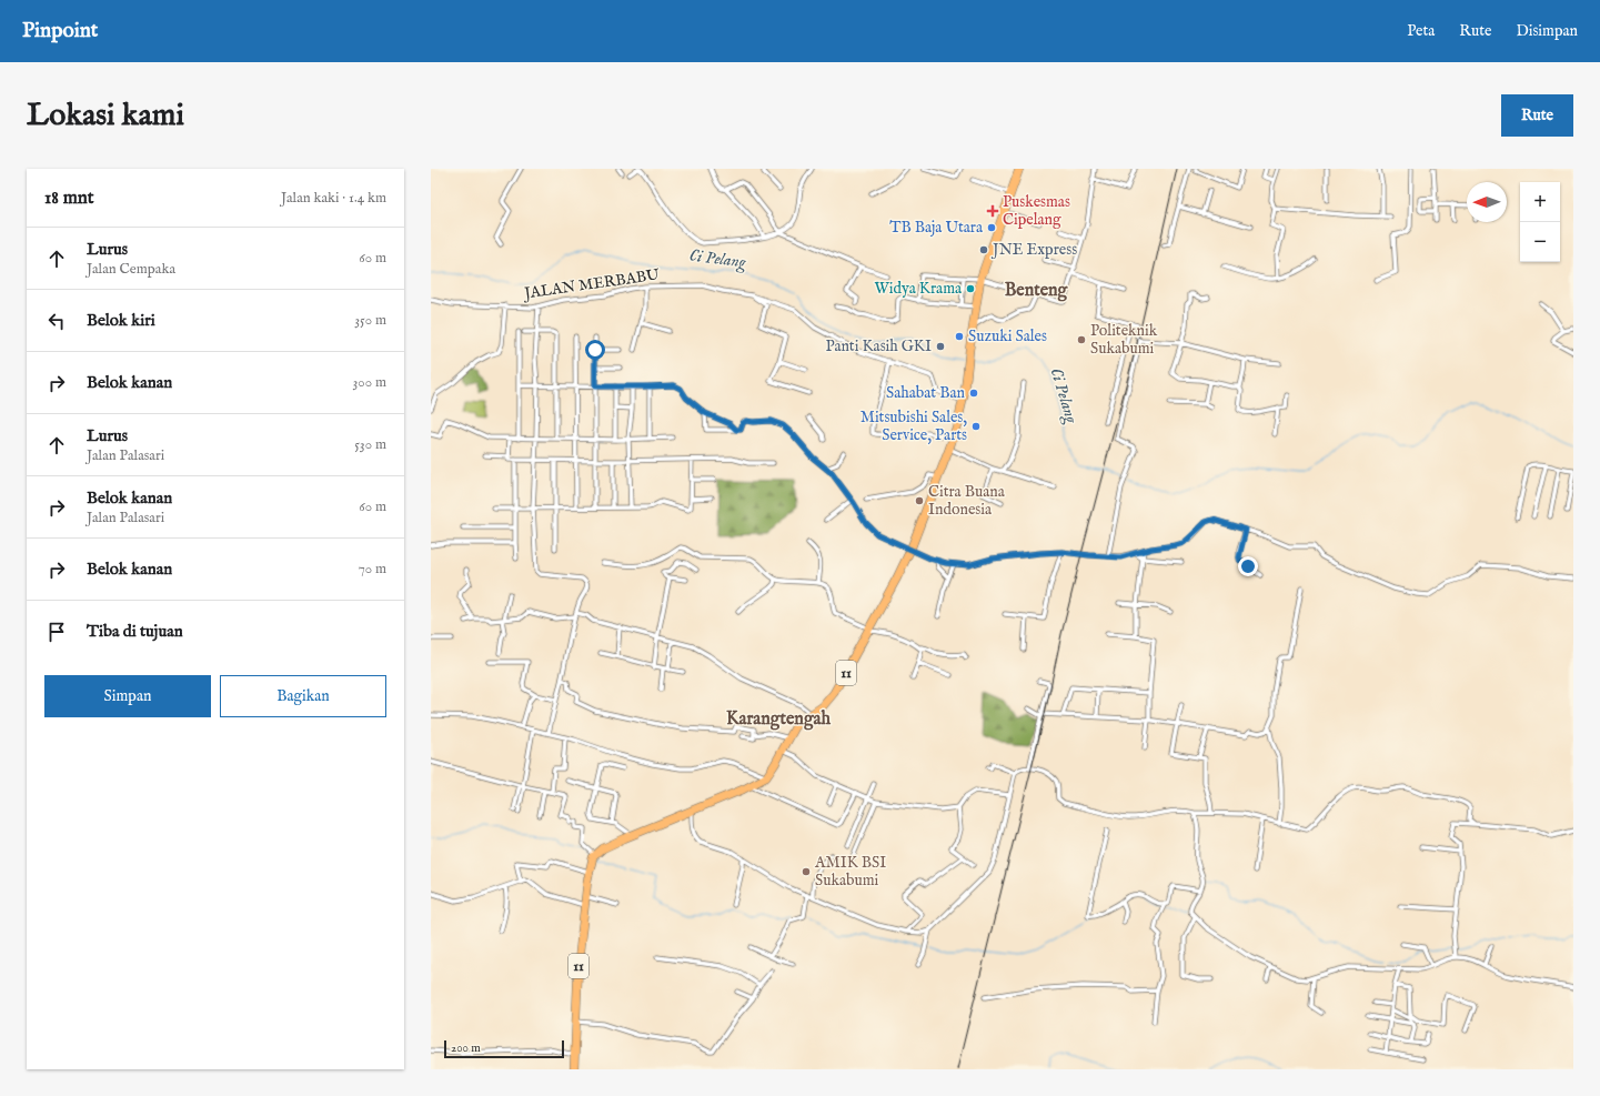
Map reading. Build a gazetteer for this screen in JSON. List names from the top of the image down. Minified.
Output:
{"streets":{"highway":["11"],"street":["JALAN MERBABU"]},"crossings":[["JALAN MERBABU","11"]],"districts":["Benteng","Karangtengah"],"water":["Ci Pelang"],"places":{"health":["Puskesmas Cipelang"],"other":["TB Baja Utara","JNE Express","Widya Krama","Suzuki Sales","Politeknik Sukabumi","Panti Kasih GKI","Sahabat Ban","Mitsubishi Sales, Service, Parts","Citra Buana Indonesia","AMIK BSI Sukabumi"]},"scale_bar":"200 m","north":"left","page":{"header":"Pinpoint","nav":["Peta","Rute","Disimpan"],"buttons":["Rute",["Simpan","Bagikan"]],"title":"Lokasi kami","heading":["18 mnt","Jalan kaki · 1.4 km"],"map_buttons":["+","−"],"list":[["Lurus","Jalan Cempaka","60 m"],["Belok kiri","350 m"],["Belok kanan","300 m"],["Lurus","Jalan Palasari","530 m"],["Belok kanan","Jalan Palasari","60 m"],["Belok kanan","70 m"],"Tiba di tujuan"],"scale":"200 m"}}
